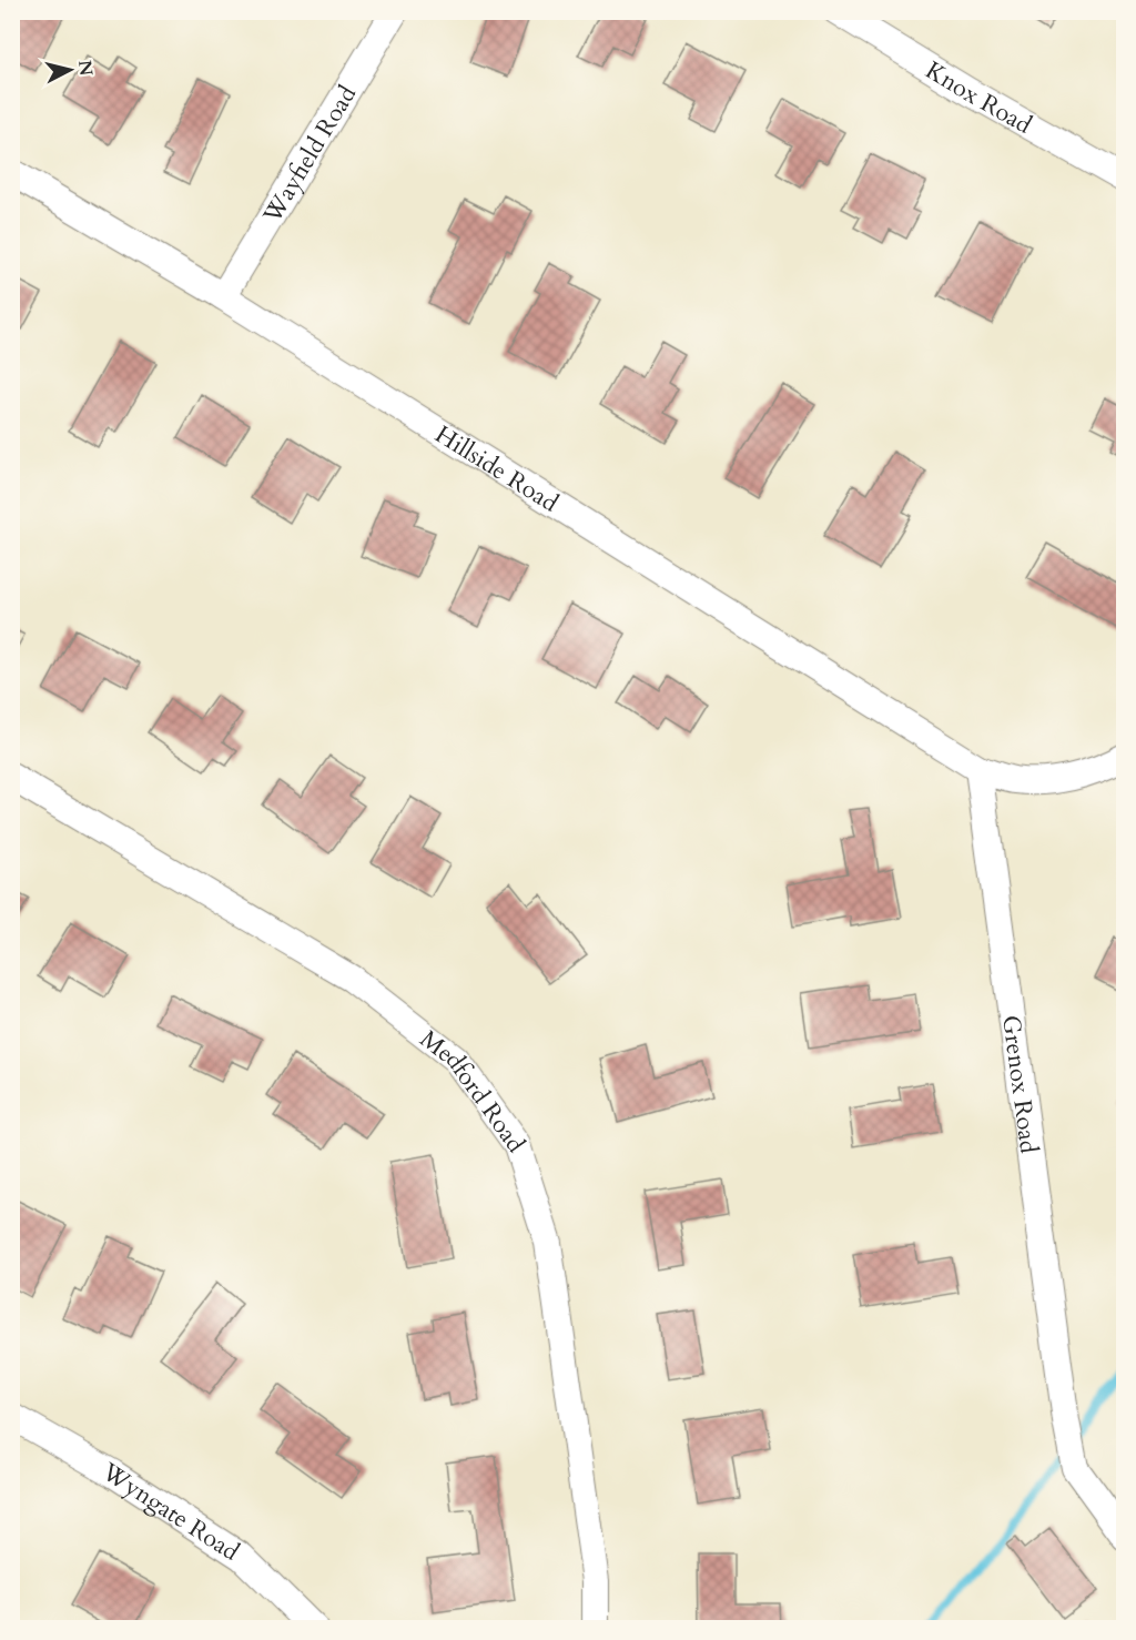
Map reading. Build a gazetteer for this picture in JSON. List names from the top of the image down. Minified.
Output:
{"streets":{"street":["Knox Road","Wayfield Road","Hillside Road","Grenox Road","Medford Road","Wyngate Road"]},"crossings":[["Wayfield Road","Hillside Road"],["Hillside Road","Grenox Road"]],"north":"right"}
